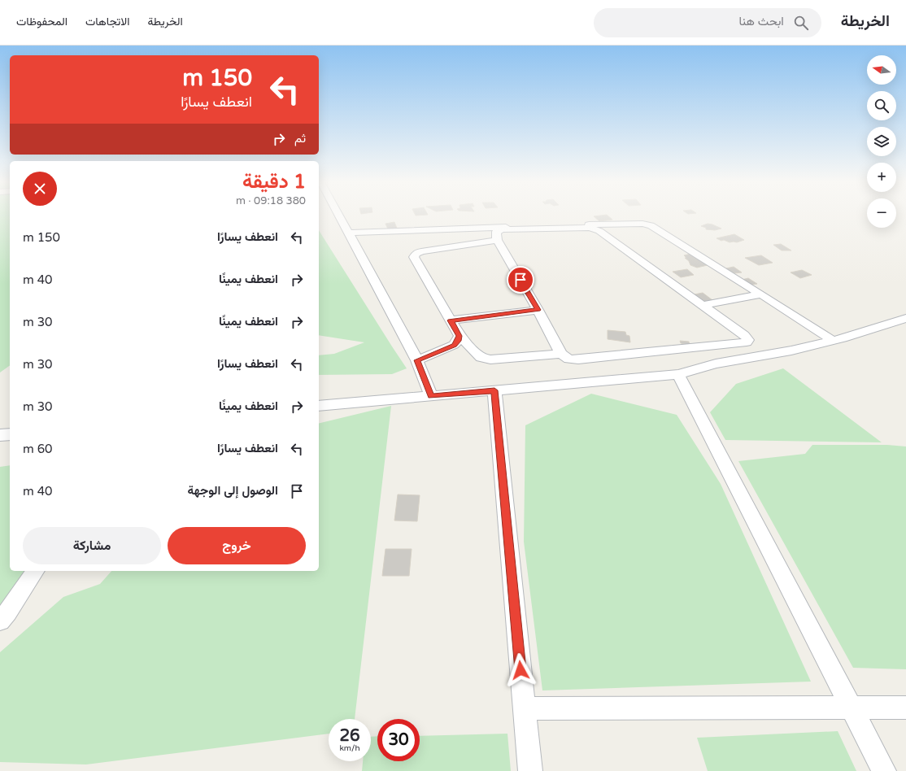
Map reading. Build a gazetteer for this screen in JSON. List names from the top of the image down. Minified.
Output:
{"north":"left","page":{"header":"الخريطة","search":"ابحث هنا","nav":["الخريطة","الاتجاهات","المحفوظات"],"map_buttons":["+","−"],"turn":["150 m","انعطف يسارًا"],"then":"ثم","heading":["1 دقيقة","380 m · 09:18"],"list":[{"name":"انعطف يسارًا","value":"150 m"},{"name":"انعطف يمينًا","value":"40 m"},{"name":"انعطف يمينًا","value":"30 m"},{"name":"انعطف يسارًا","value":"30 m"},{"name":"انعطف يمينًا","value":"30 m"},{"name":"انعطف يسارًا","value":"60 m"},{"name":"الوصول إلى الوجهة","value":"40 m"}],"buttons":["خروج","مشاركة"],"speed":"26 km/h","limit":"30"}}
